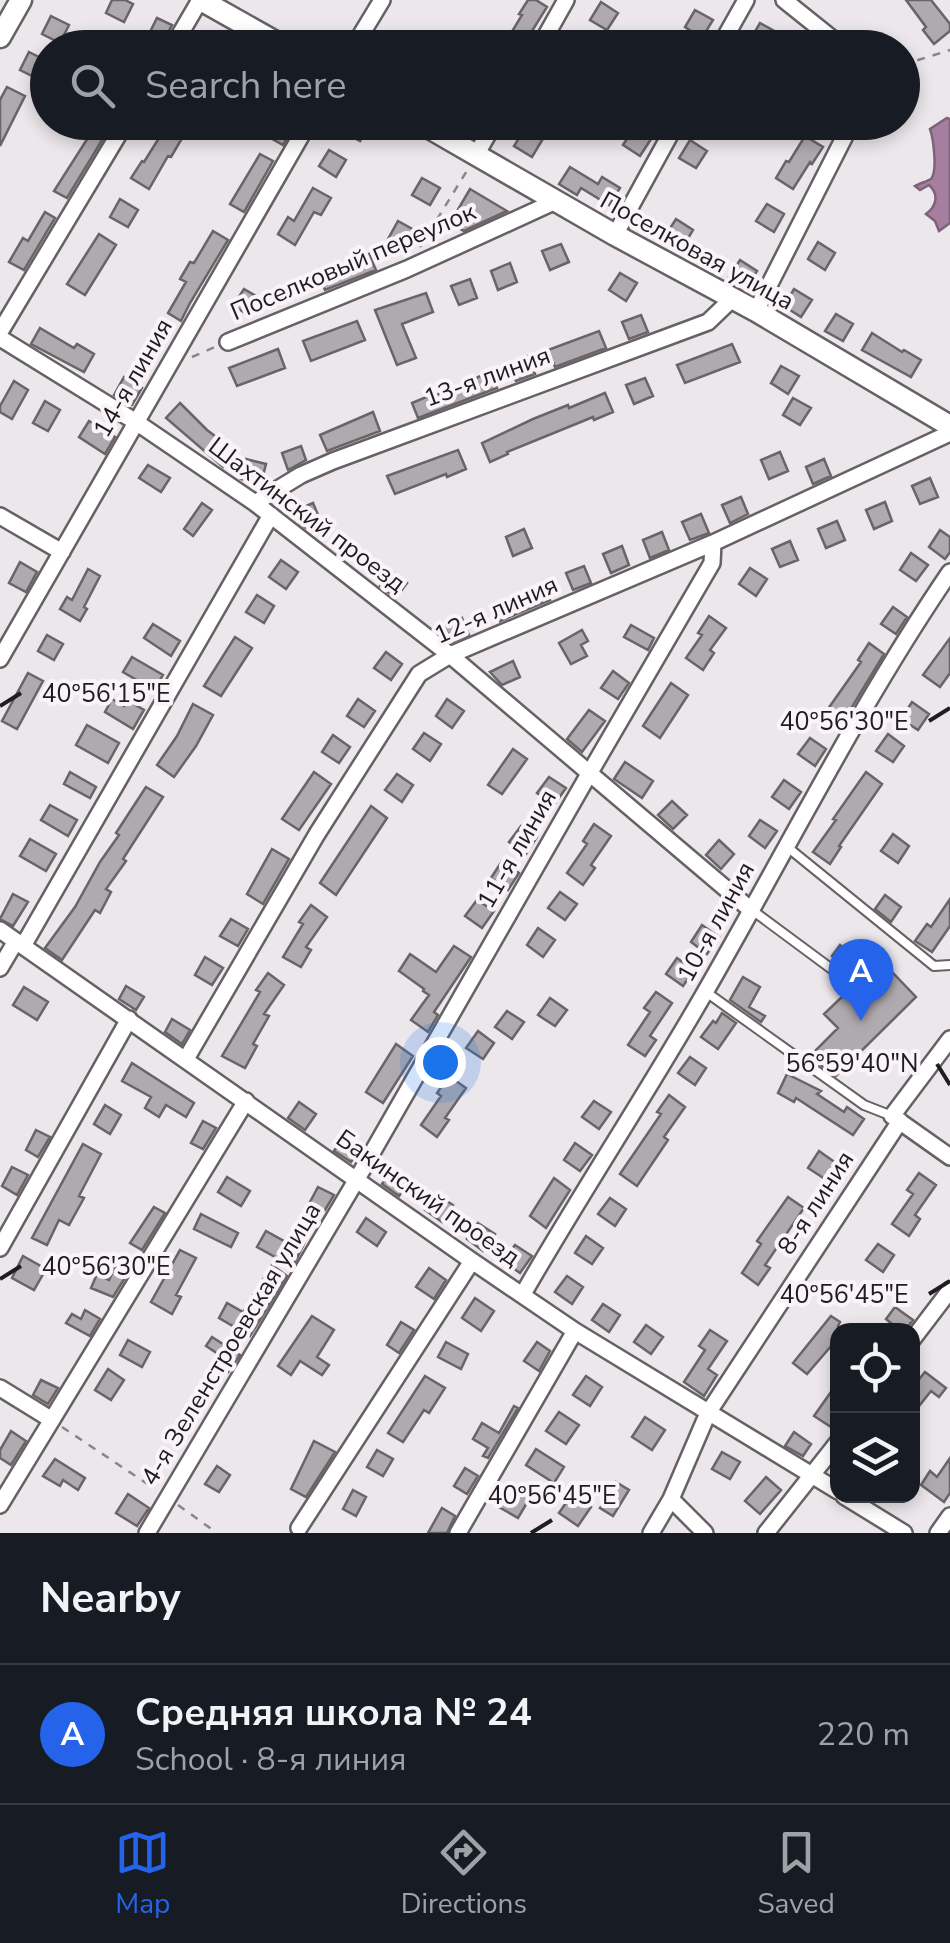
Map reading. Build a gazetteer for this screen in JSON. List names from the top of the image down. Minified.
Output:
{"streets":{"street":["Поселковая улица","Поселковый переулок","13-я линия","14-я линия","Шахтинский проезд","12-я линия","11-я линия","10-я линия","Бакинский проезд","8-я линия","4-я Зеленстроевская улица"]},"crossings":[["Поселковая улица","Поселковый переулок"],["Поселковая улица","13-я линия"],["Поселковая улица","12-я линия"],["Поселковый переулок","14-я линия"],["13-я линия","Шахтинский проезд"],["14-я линия","Шахтинский проезд"],["Шахтинский проезд","12-я линия"],["Шахтинский проезд","11-я линия"],["Шахтинский проезд","10-я линия"],["12-я линия","11-я линия"],["12-я линия","Бакинский проезд"],["11-я линия","Бакинский проезд"],["11-я линия","4-я Зеленстроевская улица"],["10-я линия","Бакинский проезд"],["Бакинский проезд","8-я линия"],["Бакинский проезд","4-я Зеленстроевская улица"]],"page":{"search":"Search here","pins":"A","heading":"Nearby","list":[{"mark":"A","name":"Средняя школа № 24","note":"School · 8-я линия","value":"220 m"}],"nav":["Map","Directions","Saved"]},"coordinates":["40°56'15\"E","40°56'30\"E","56°59'40\"N","40°56'45\"E"]}
